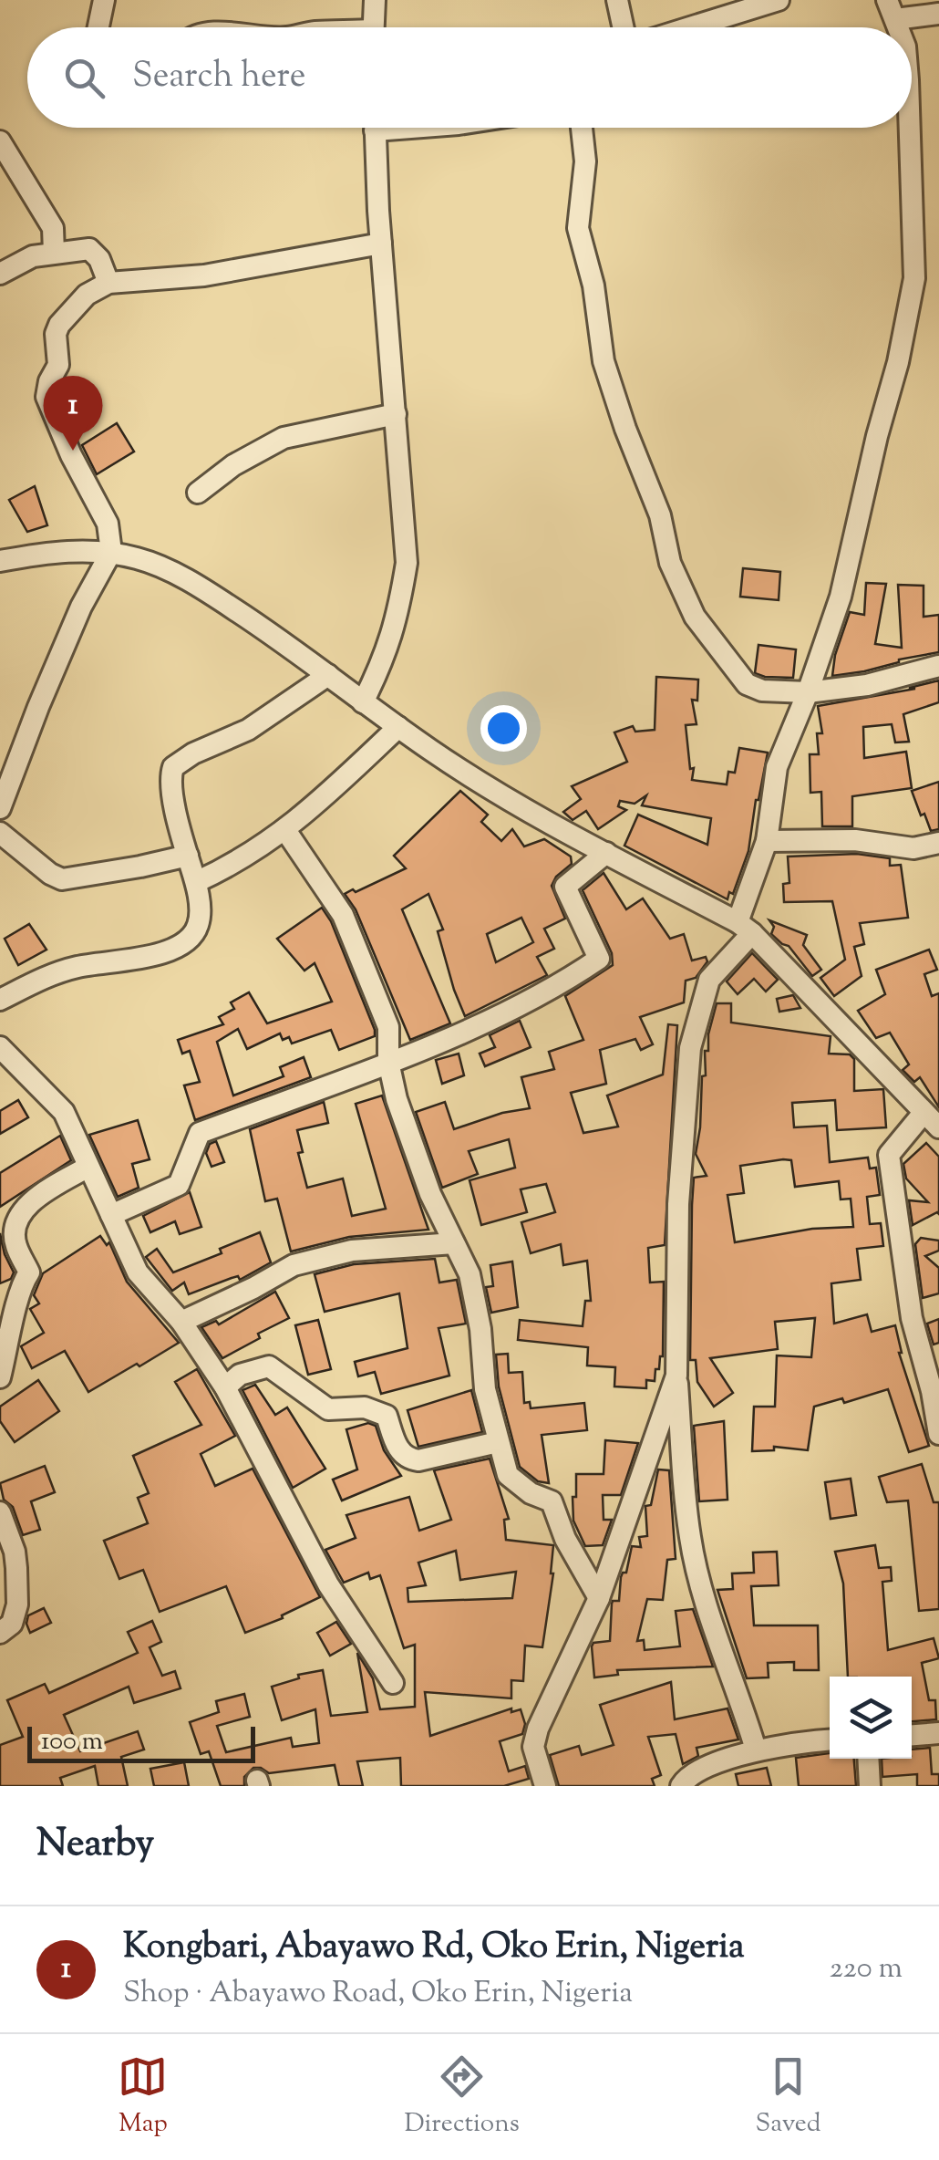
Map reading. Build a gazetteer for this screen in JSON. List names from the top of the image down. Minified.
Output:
{"scale_bar":"100 m","page":{"search":"Search here","pins":"1","scale":"100 m","heading":"Nearby","list":[{"mark":"1","name":"Kongbari, Abayawo Rd, Oko Erin, Nigeria","note":"Shop · Abayawo Road, Oko Erin, Nigeria","value":"220 m"}],"nav":["Map","Directions","Saved"]}}
